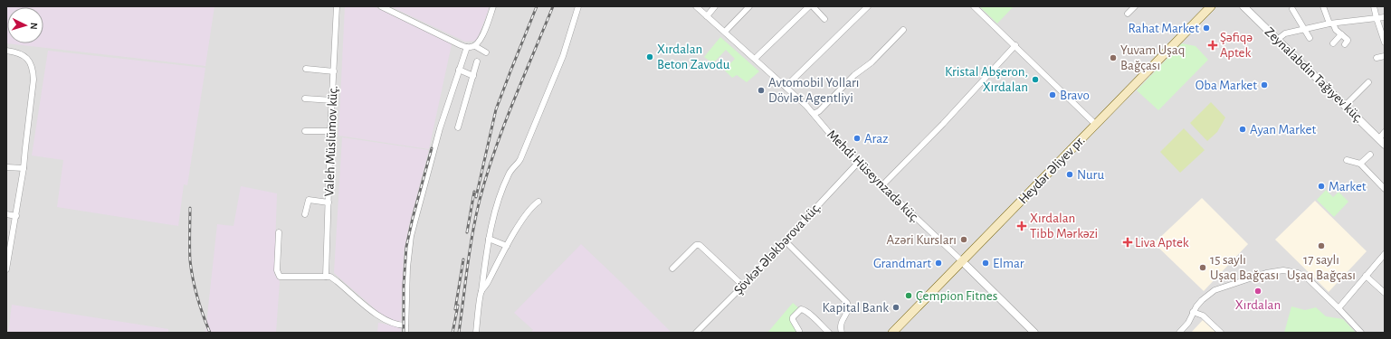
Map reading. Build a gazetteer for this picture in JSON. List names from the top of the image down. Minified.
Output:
{"streets":{"main road":["Heydər Əliyev pr."],"street":["Zeynalabdin Tağıyev küç.","Valeh Müslümov küç.","Mehdi Hüseynzadə küç.","Şövkət Ələkbərova küç."]},"crossings":[["Heydər Əliyev pr.","Mehdi Hüseynzadə küç."],["Mehdi Hüseynzadə küç.","Şövkət Ələkbərova küç."]],"places":{"other":["Rahat Market","Xırdalan Beton Zavodu","Yuvam Uşaq Bağçası","Kristal Abşeron, Xırdalan","Oba Market","Avtomobil Yolları Dövlət Agentliyi","Bravo","Ayan Market","Araz","Nuru","Market","Azəri Kursları","17 saylı Uşaq Bağçası","Grandmart","Elmar","15 saylı Uşaq Bağçası","Xırdalan","Çempion Fitnes","Kapital Bank"],"health":["Şəfiqə Aptek","Xırdalan Tibb Mərkəzi","Liva Aptek"]},"north":"right"}
